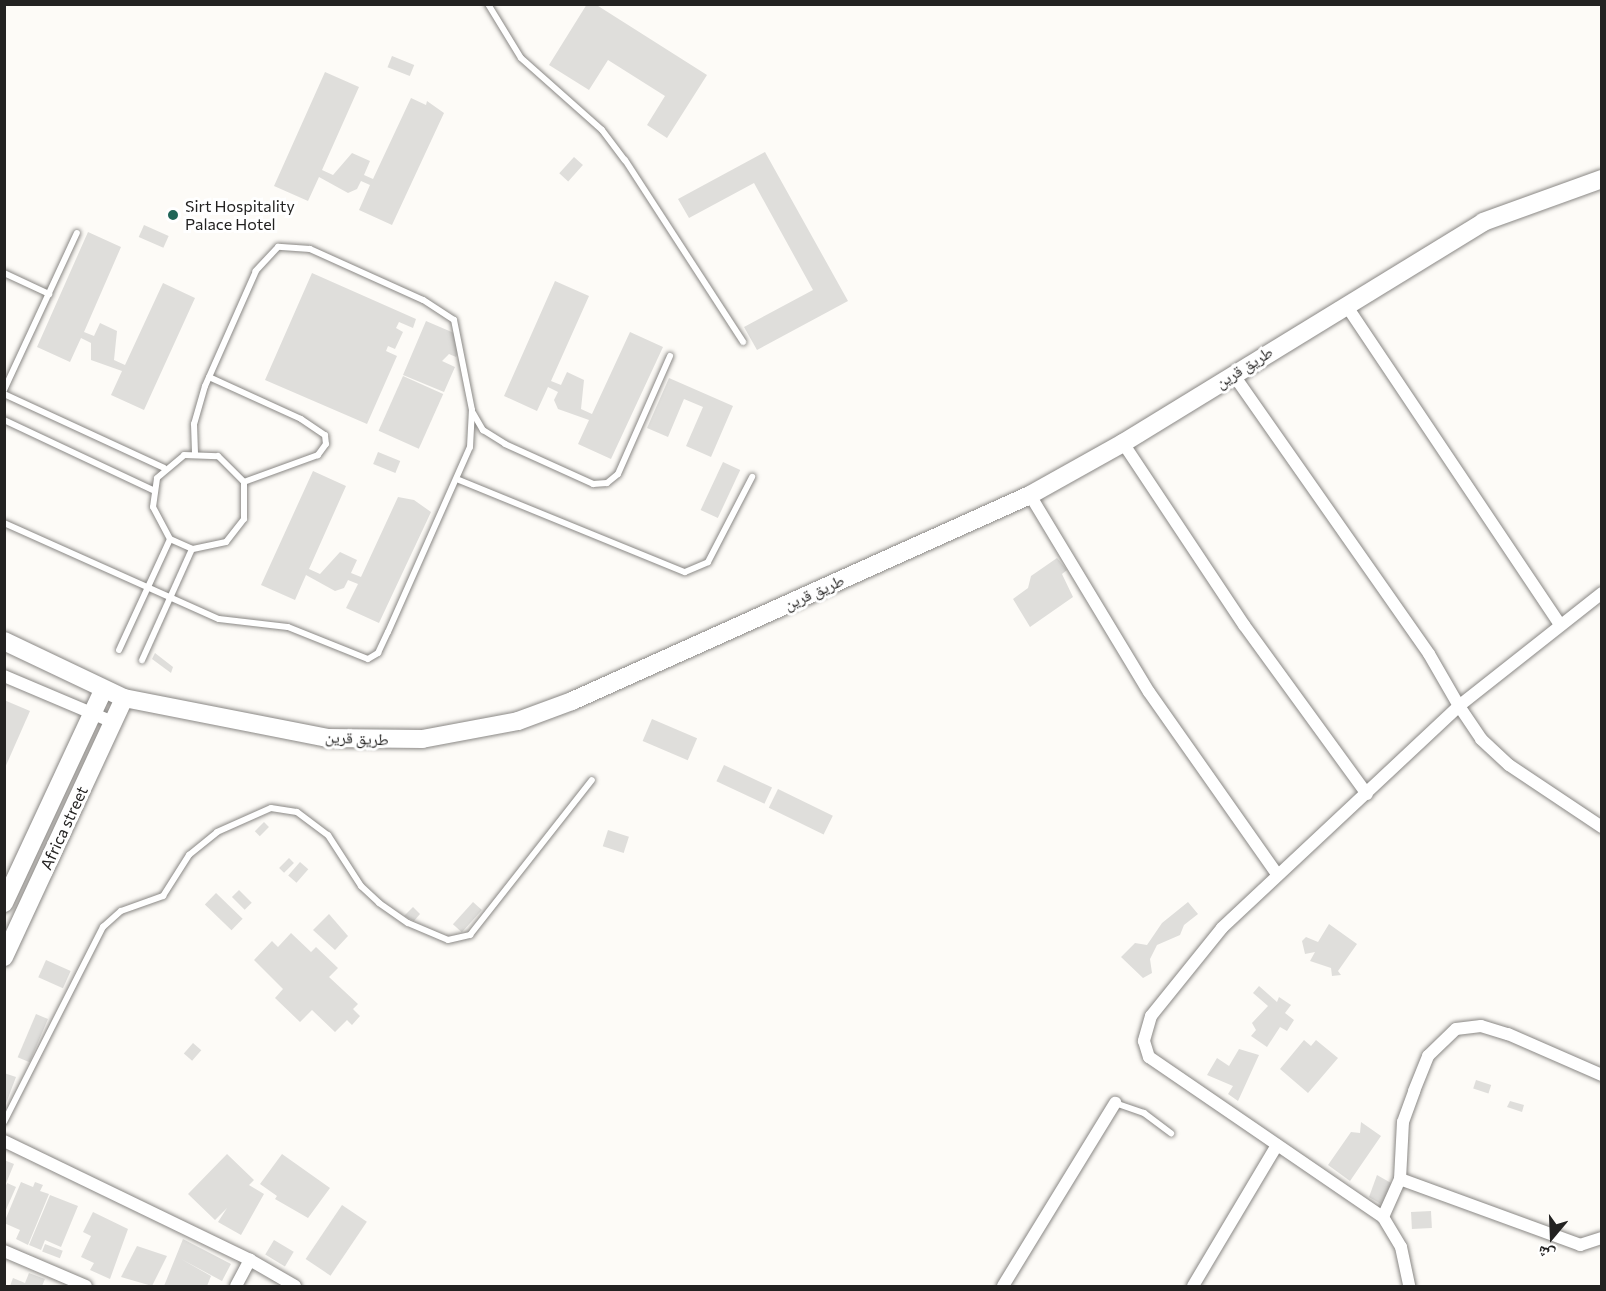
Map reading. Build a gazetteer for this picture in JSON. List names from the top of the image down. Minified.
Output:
{"streets":{"street":["طريق قرين","Africa street"]},"crossings":[["طريق قرين","Africa street"]],"places":["Sirt Hospitality Palace Hotel"],"north":"bottom"}
